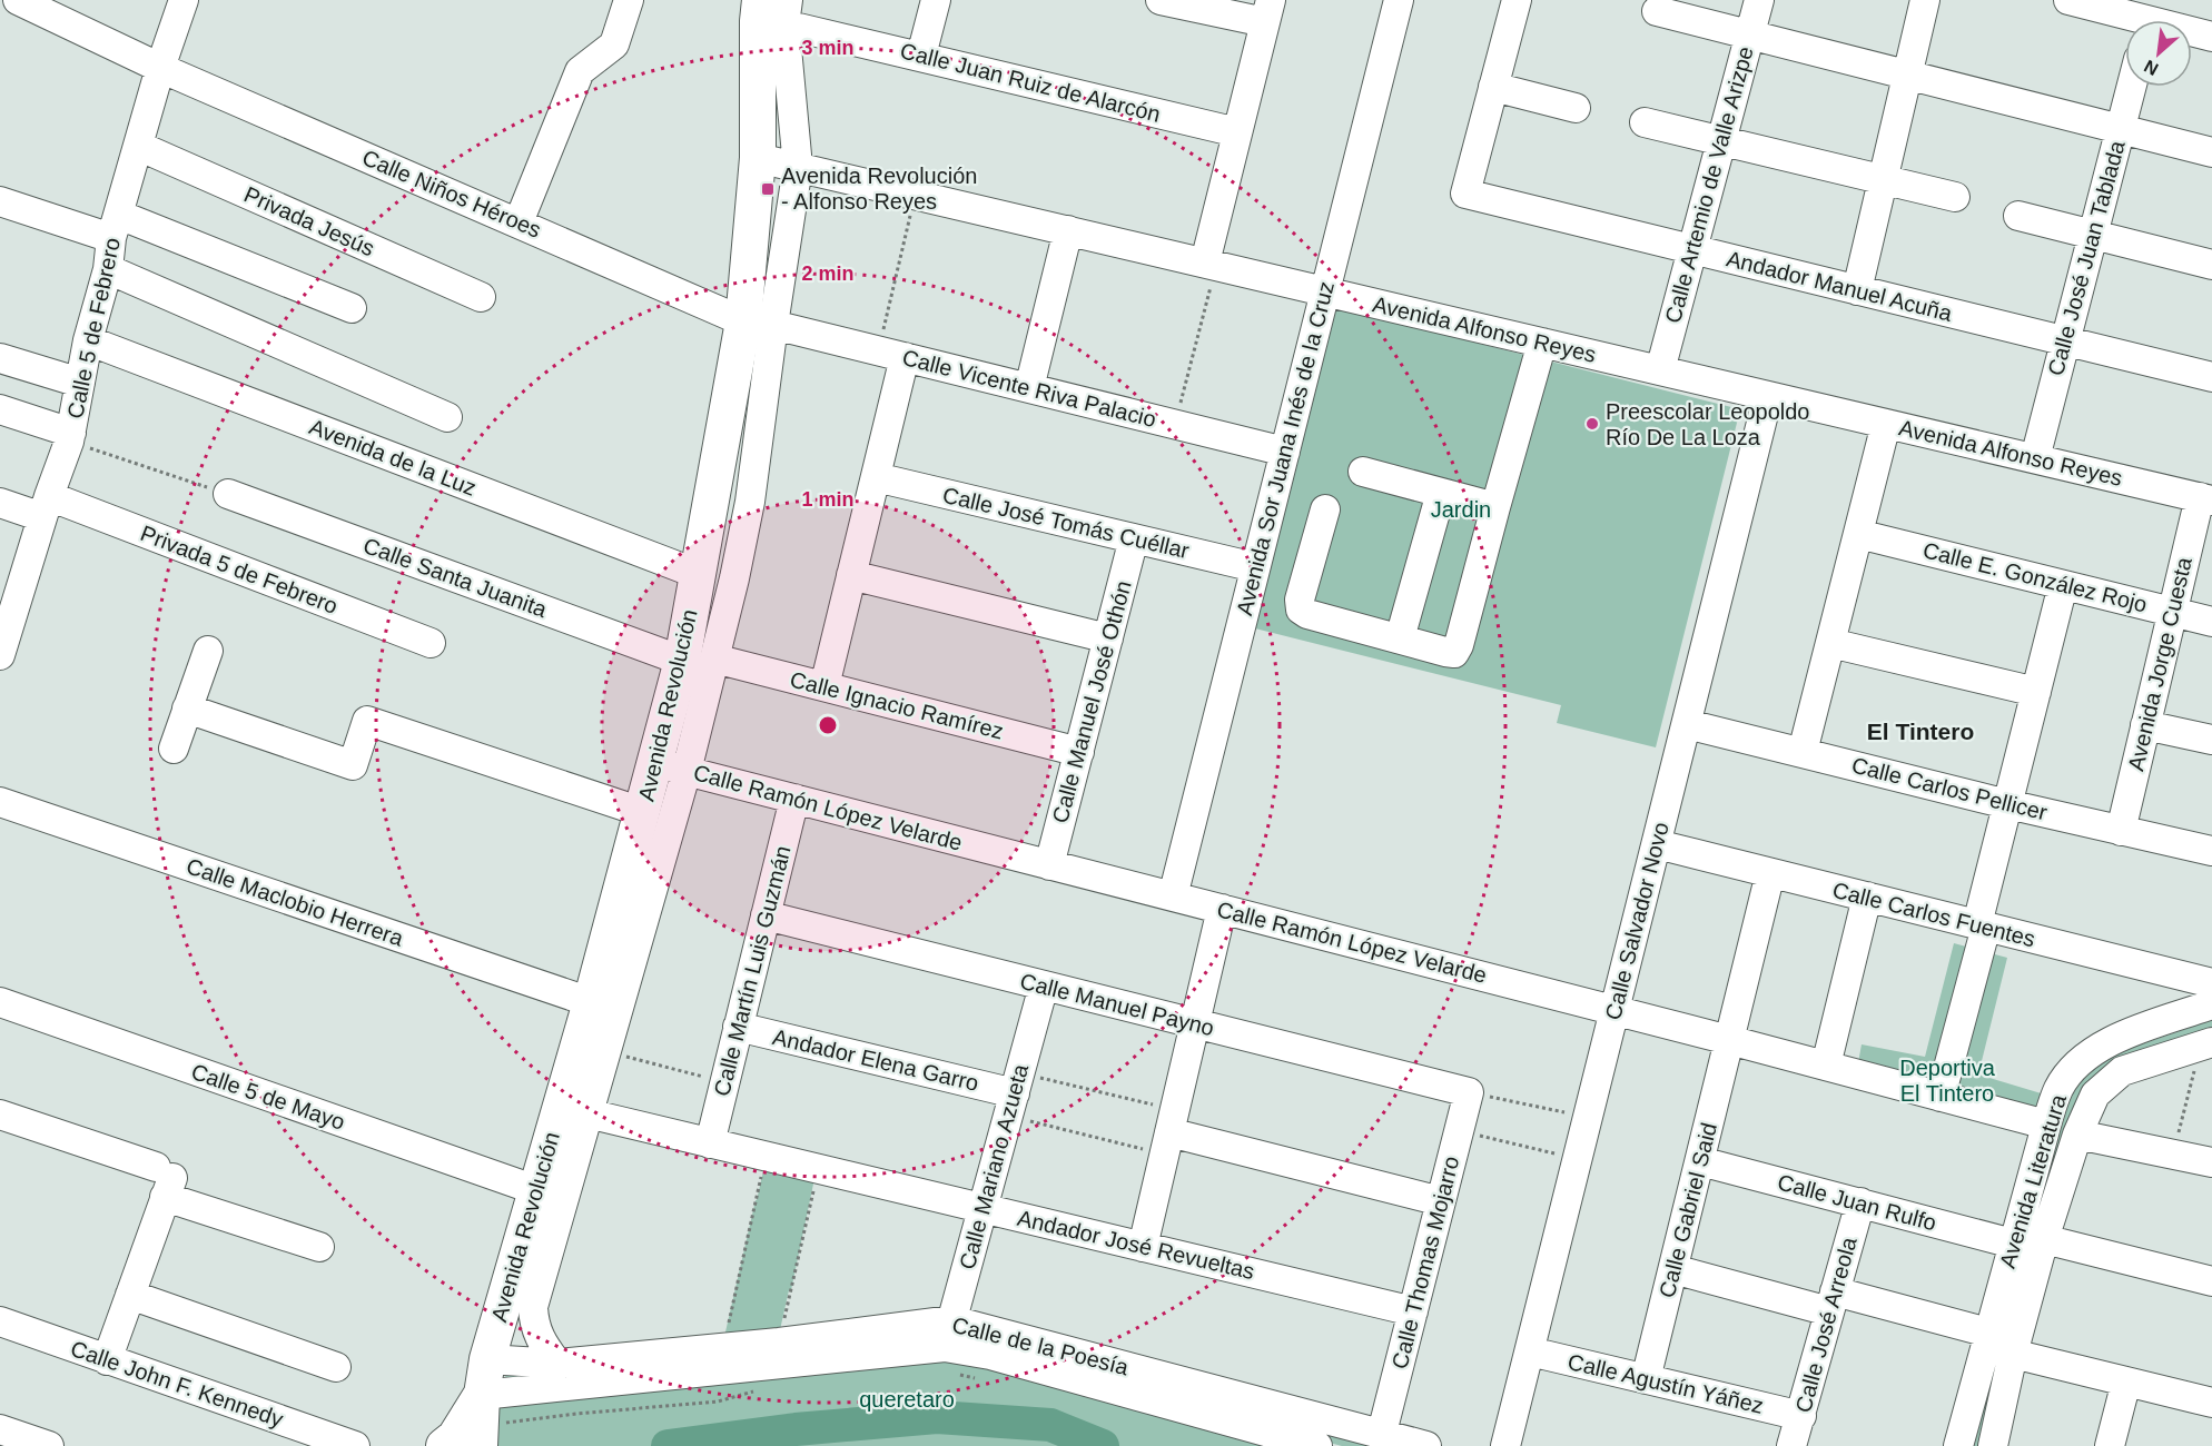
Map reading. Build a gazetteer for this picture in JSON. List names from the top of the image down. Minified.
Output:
{"streets":{"main road":["Avenida Revolución"],"street":["Calle Juan Ruiz de Alarcón","Calle Artemio de Valle Arizpe","Calle Niños Héroes","Privada Jesús","Calle José Juan Tablada","Andador Manuel Acuña","Calle 5 de Febrero","Avenida Alfonso Reyes","Calle Vicente Riva Palacio","Avenida Sor Juana Inés de la Cruz","Avenida de la Luz","Calle José Tomás Cuéllar","Privada 5 de Febrero","Calle Santa Juanita","Calle E. González Rojo","Avenida Jorge Cuesta","Calle Manuel José Othón","Calle Ignacio Ramírez","Calle Carlos Pellicer","Calle Ramón López Velarde","Calle Maclobio Herrera","Calle Carlos Fuentes","Calle Salvador Novo","Calle Martín Luis Guzmán","Calle Manuel Payno","Andador Elena Garro","Calle 5 de Mayo","Calle Mariano Azueta","Avenida Literatura","Calle Juan Rulfo","Calle Gabriel Said","Andador José Revueltas","Calle Thomas Mojarro","Calle José Arreola","Calle de la Poesía","Calle John F. Kennedy","Calle Agustín Yáñez"]},"crossings":[["Calle Juan Ruiz de Alarcón","Avenida Revolución"],["Calle Artemio de Valle Arizpe","Andador Manuel Acuña"],["Calle Artemio de Valle Arizpe","Avenida Alfonso Reyes"],["Calle Niños Héroes","Calle 5 de Febrero"],["Calle Niños Héroes","Calle Vicente Riva Palacio"],["Calle Niños Héroes","Avenida Revolución"],["Privada Jesús","Calle 5 de Febrero"],["Calle José Juan Tablada","Andador Manuel Acuña"],["Calle José Juan Tablada","Avenida Alfonso Reyes"],["Calle 5 de Febrero","Avenida de la Luz"],["Calle 5 de Febrero","Privada 5 de Febrero"],["Avenida Alfonso Reyes","Avenida Sor Juana Inés de la Cruz"],["Avenida Alfonso Reyes","Avenida Jorge Cuesta"],["Avenida Alfonso Reyes","Avenida Revolución"],["Avenida Alfonso Reyes","Calle Salvador Novo"],["Calle Vicente Riva Palacio","Avenida Sor Juana Inés de la Cruz"],["Calle Vicente Riva Palacio","Avenida Revolución"],["Avenida Sor Juana Inés de la Cruz","Calle José Tomás Cuéllar"],["Avenida Sor Juana Inés de la Cruz","Calle Ramón López Velarde"],["Avenida de la Luz","Avenida Revolución"],["Calle José Tomás Cuéllar","Calle Manuel José Othón"],["Calle Santa Juanita","Avenida Revolución"],["Calle Santa Juanita","Calle Ignacio Ramírez"],["Calle E. González Rojo","Avenida Jorge Cuesta"],["Avenida Jorge Cuesta","Calle Carlos Pellicer"],["Calle Manuel José Othón","Calle Ignacio Ramírez"],["Calle Manuel José Othón","Calle Ramón López Velarde"],["Avenida Revolución","Calle Ignacio Ramírez"],["Avenida Revolución","Calle Ramón López Velarde"],["Avenida Revolución","Calle Maclobio Herrera"],["Avenida Revolución","Calle 5 de Mayo"],["Avenida Revolución","Andador José Revueltas"],["Avenida Revolución","Calle de la Poesía"],["Calle Carlos Pellicer","Calle Salvador Novo"],["Calle Ramón López Velarde","Calle Salvador Novo"],["Calle Ramón López Velarde","Calle Martín Luis Guzmán"],["Calle Ramón López Velarde","Avenida Literatura"],["Calle Ramón López Velarde","Calle Gabriel Said"],["Calle Carlos Fuentes","Calle Salvador Novo"],["Calle Carlos Fuentes","Calle Gabriel Said"],["Calle Salvador Novo","Calle Agustín Yáñez"],["Calle Martín Luis Guzmán","Calle Manuel Payno"],["Calle Martín Luis Guzmán","Andador Elena Garro"],["Calle Martín Luis Guzmán","Andador José Revueltas"],["Calle Manuel Payno","Calle Mariano Azueta"],["Calle Manuel Payno","Calle Thomas Mojarro"],["Andador Elena Garro","Calle Mariano Azueta"],["Calle Mariano Azueta","Andador José Revueltas"],["Calle Mariano Azueta","Calle de la Poesía"],["Avenida Literatura","Calle Juan Rulfo"],["Calle Juan Rulfo","Calle Gabriel Said"],["Calle Juan Rulfo","Calle José Arreola"],["Calle Gabriel Said","Calle Agustín Yáñez"],["Andador José Revueltas","Calle Thomas Mojarro"],["Calle Thomas Mojarro","Calle de la Poesía"],["Calle José Arreola","Calle Agustín Yáñez"]],"districts":["El Tintero"],"parks":["Jardin","Deportiva El Tintero","queretaro"],"places":{"transit":["Avenida Revolución - Alfonso Reyes"],"other":["Preescolar Leopoldo Río De La Loza"]},"north":"bottom left","rings":["3 min","2 min","1 min"]}
